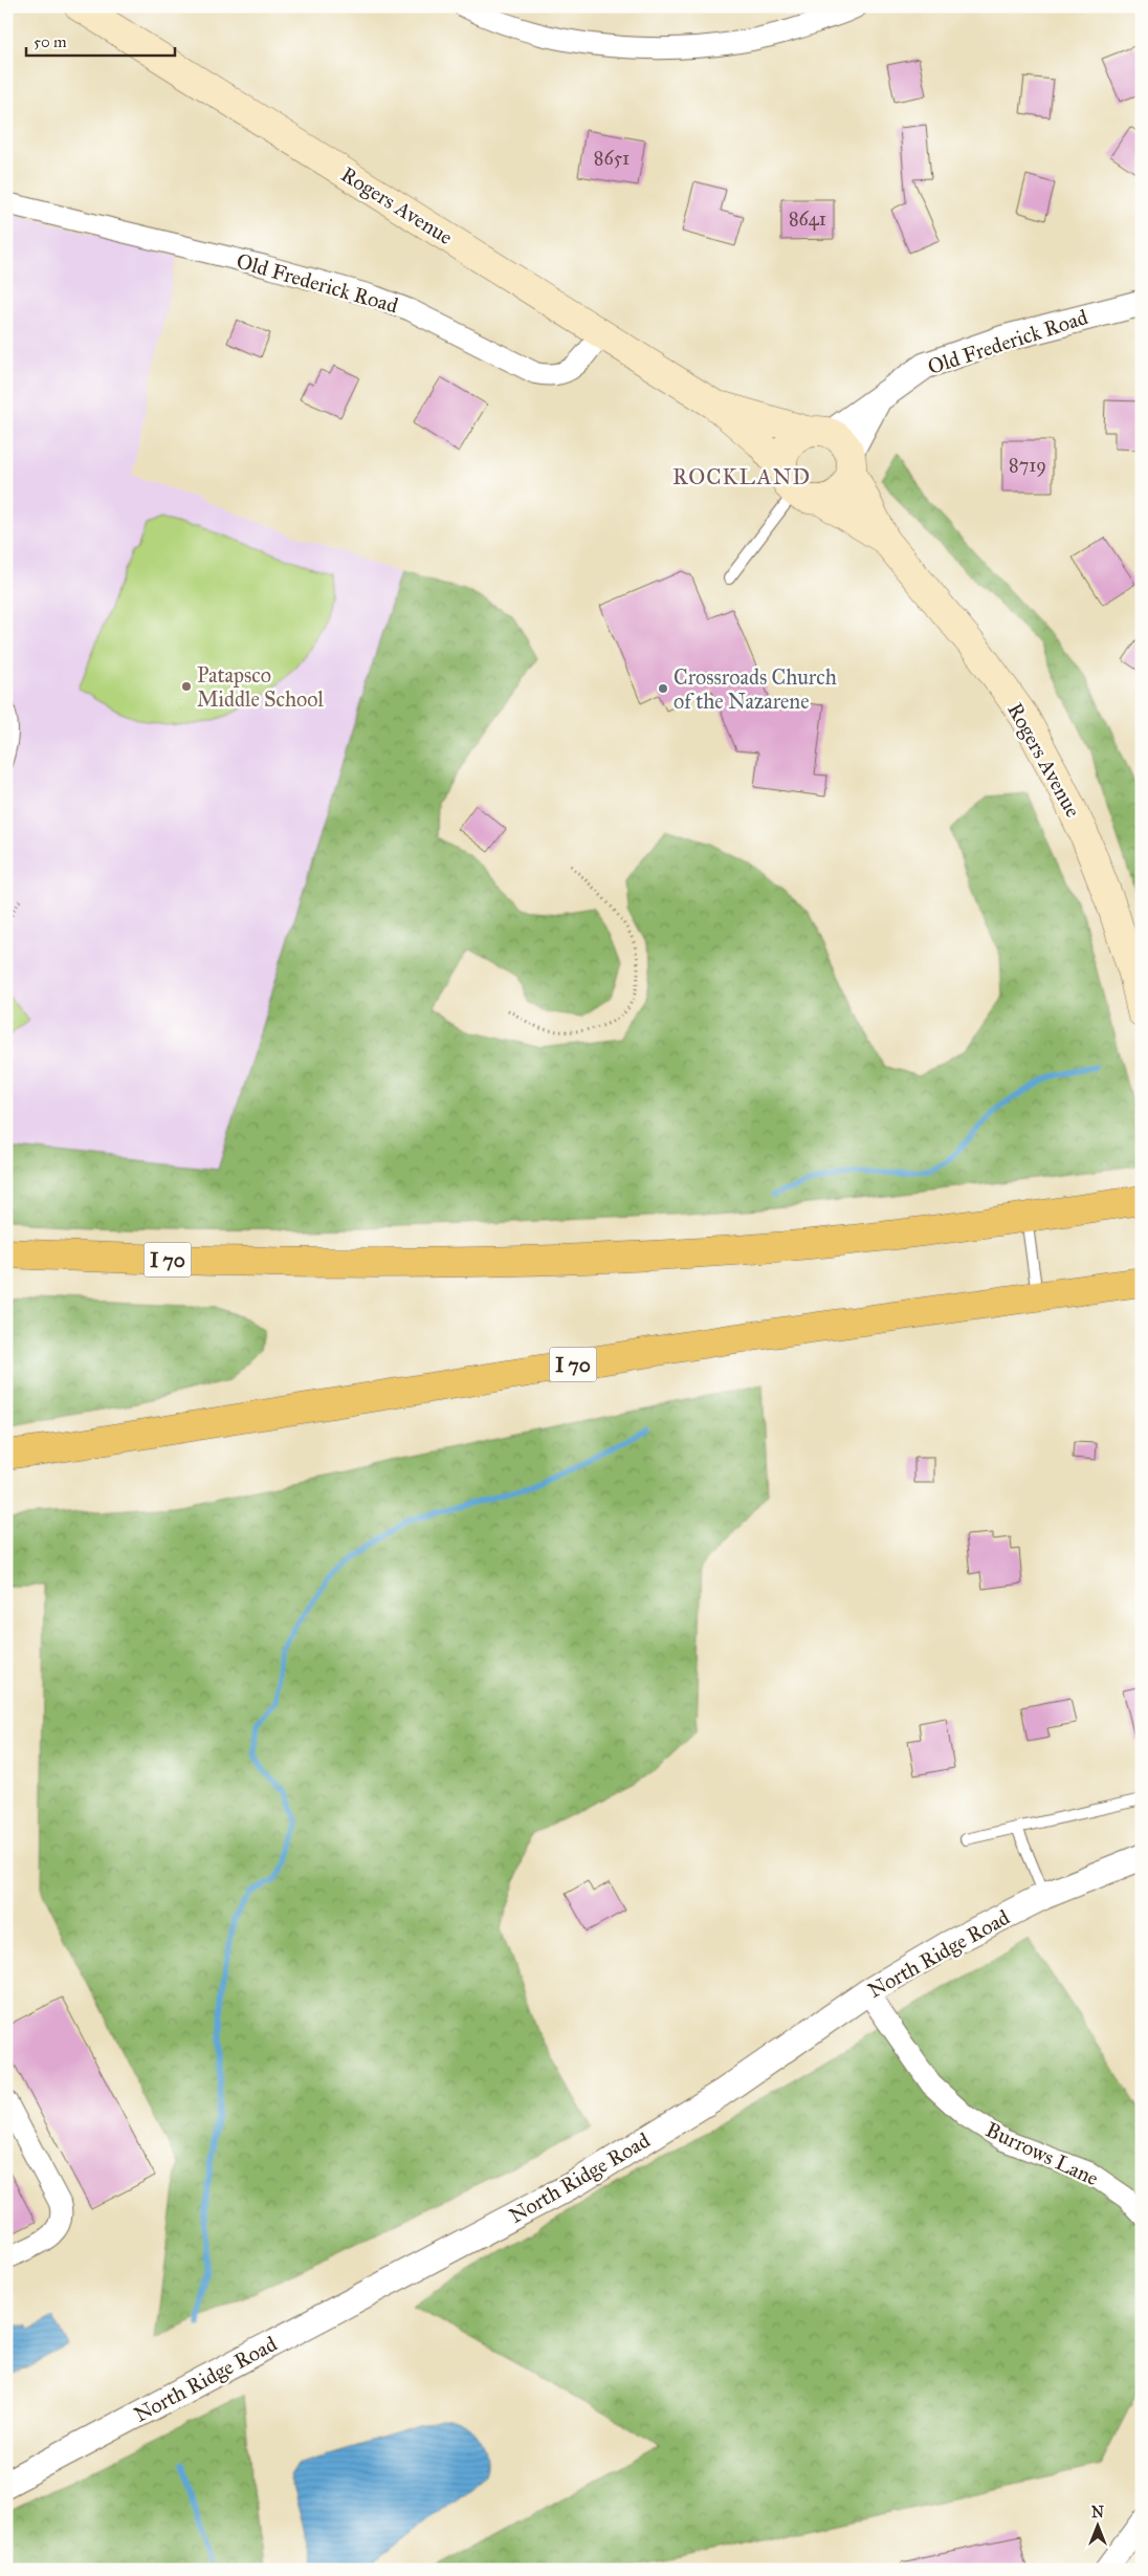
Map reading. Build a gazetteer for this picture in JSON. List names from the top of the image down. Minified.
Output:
{"streets":{"highway":["I 70"],"main road":["Rogers Avenue"],"street":["Old Frederick Road","North Ridge Road","Burrows Lane"]},"crossings":[["Rogers Avenue","Old Frederick Road"],["North Ridge Road","Burrows Lane"]],"districts":["ROCKLAND"],"places":["Patapsco Middle School","Crossroads Church of the Nazarene"],"house_numbers":["8651","8641","8719"],"scale_bar":"50 m","north":"top"}
